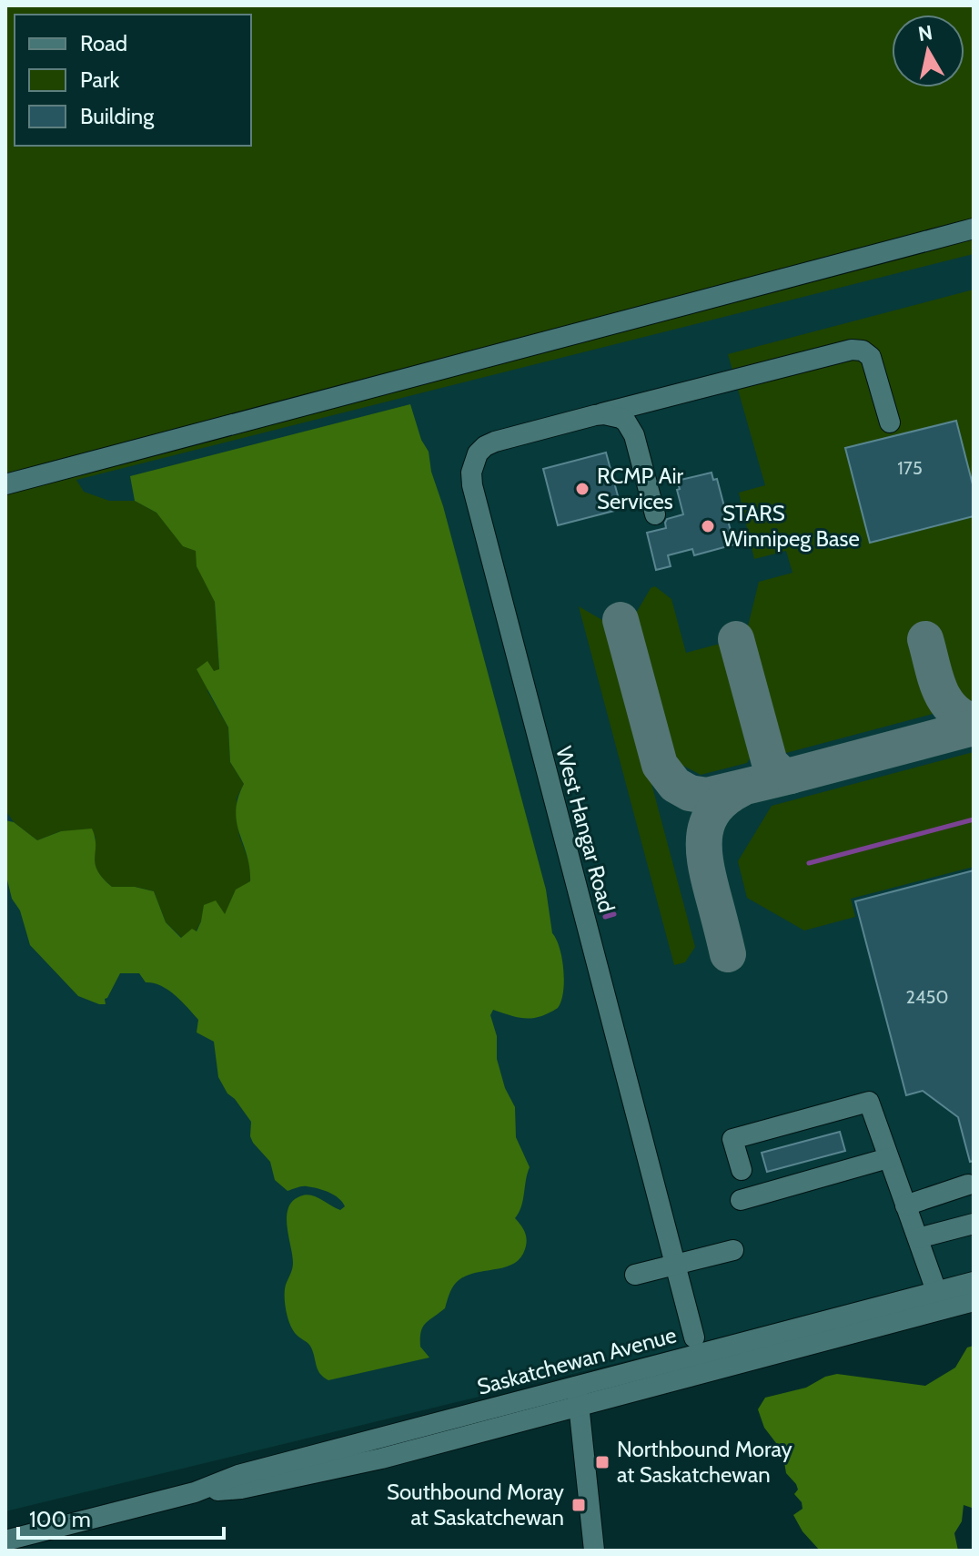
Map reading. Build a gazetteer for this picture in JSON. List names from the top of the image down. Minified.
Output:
{"streets":{"street":["West Hangar Road","Saskatchewan Avenue"]},"places":{"other":["RCMP Air Services","STARS Winnipeg Base"],"transit":["Northbound Moray at Saskatchewan","Southbound Moray at Saskatchewan"]},"house_numbers":["175","2450"],"legend":["Road","Park","Building"],"scale_bar":"100 m","north":"top"}
